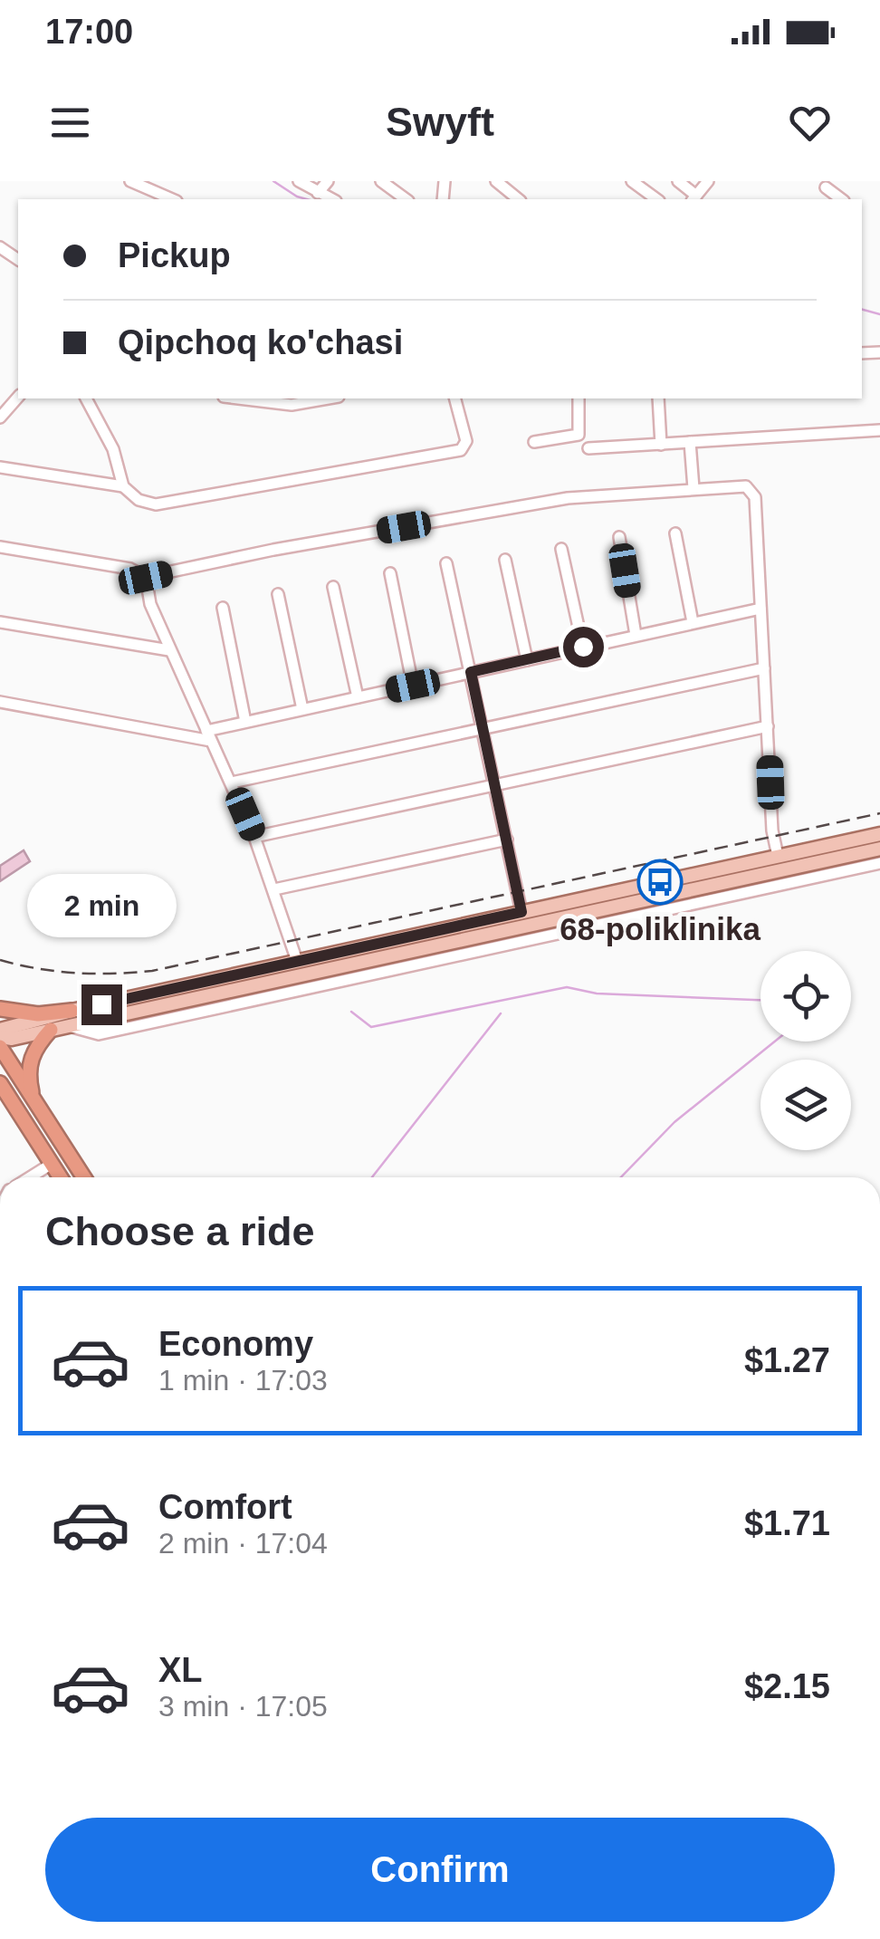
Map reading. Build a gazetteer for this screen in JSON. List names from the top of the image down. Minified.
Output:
{"places":{"bus stop":["68-poliklinika"]},"page":{"status":"17:00","header":"Swyft","banner":["Pickup","Qipchoq ko'chasi"],"bubble":"2 min","heading":"Choose a ride","list":[{"name":"Economy","note":"1 min · 17:03","value":"$1.27"},{"name":"Comfort","note":"2 min · 17:04","value":"$1.71"},{"name":"XL","note":"3 min · 17:05","value":"$2.15"}],"buttons":"Confirm"}}
